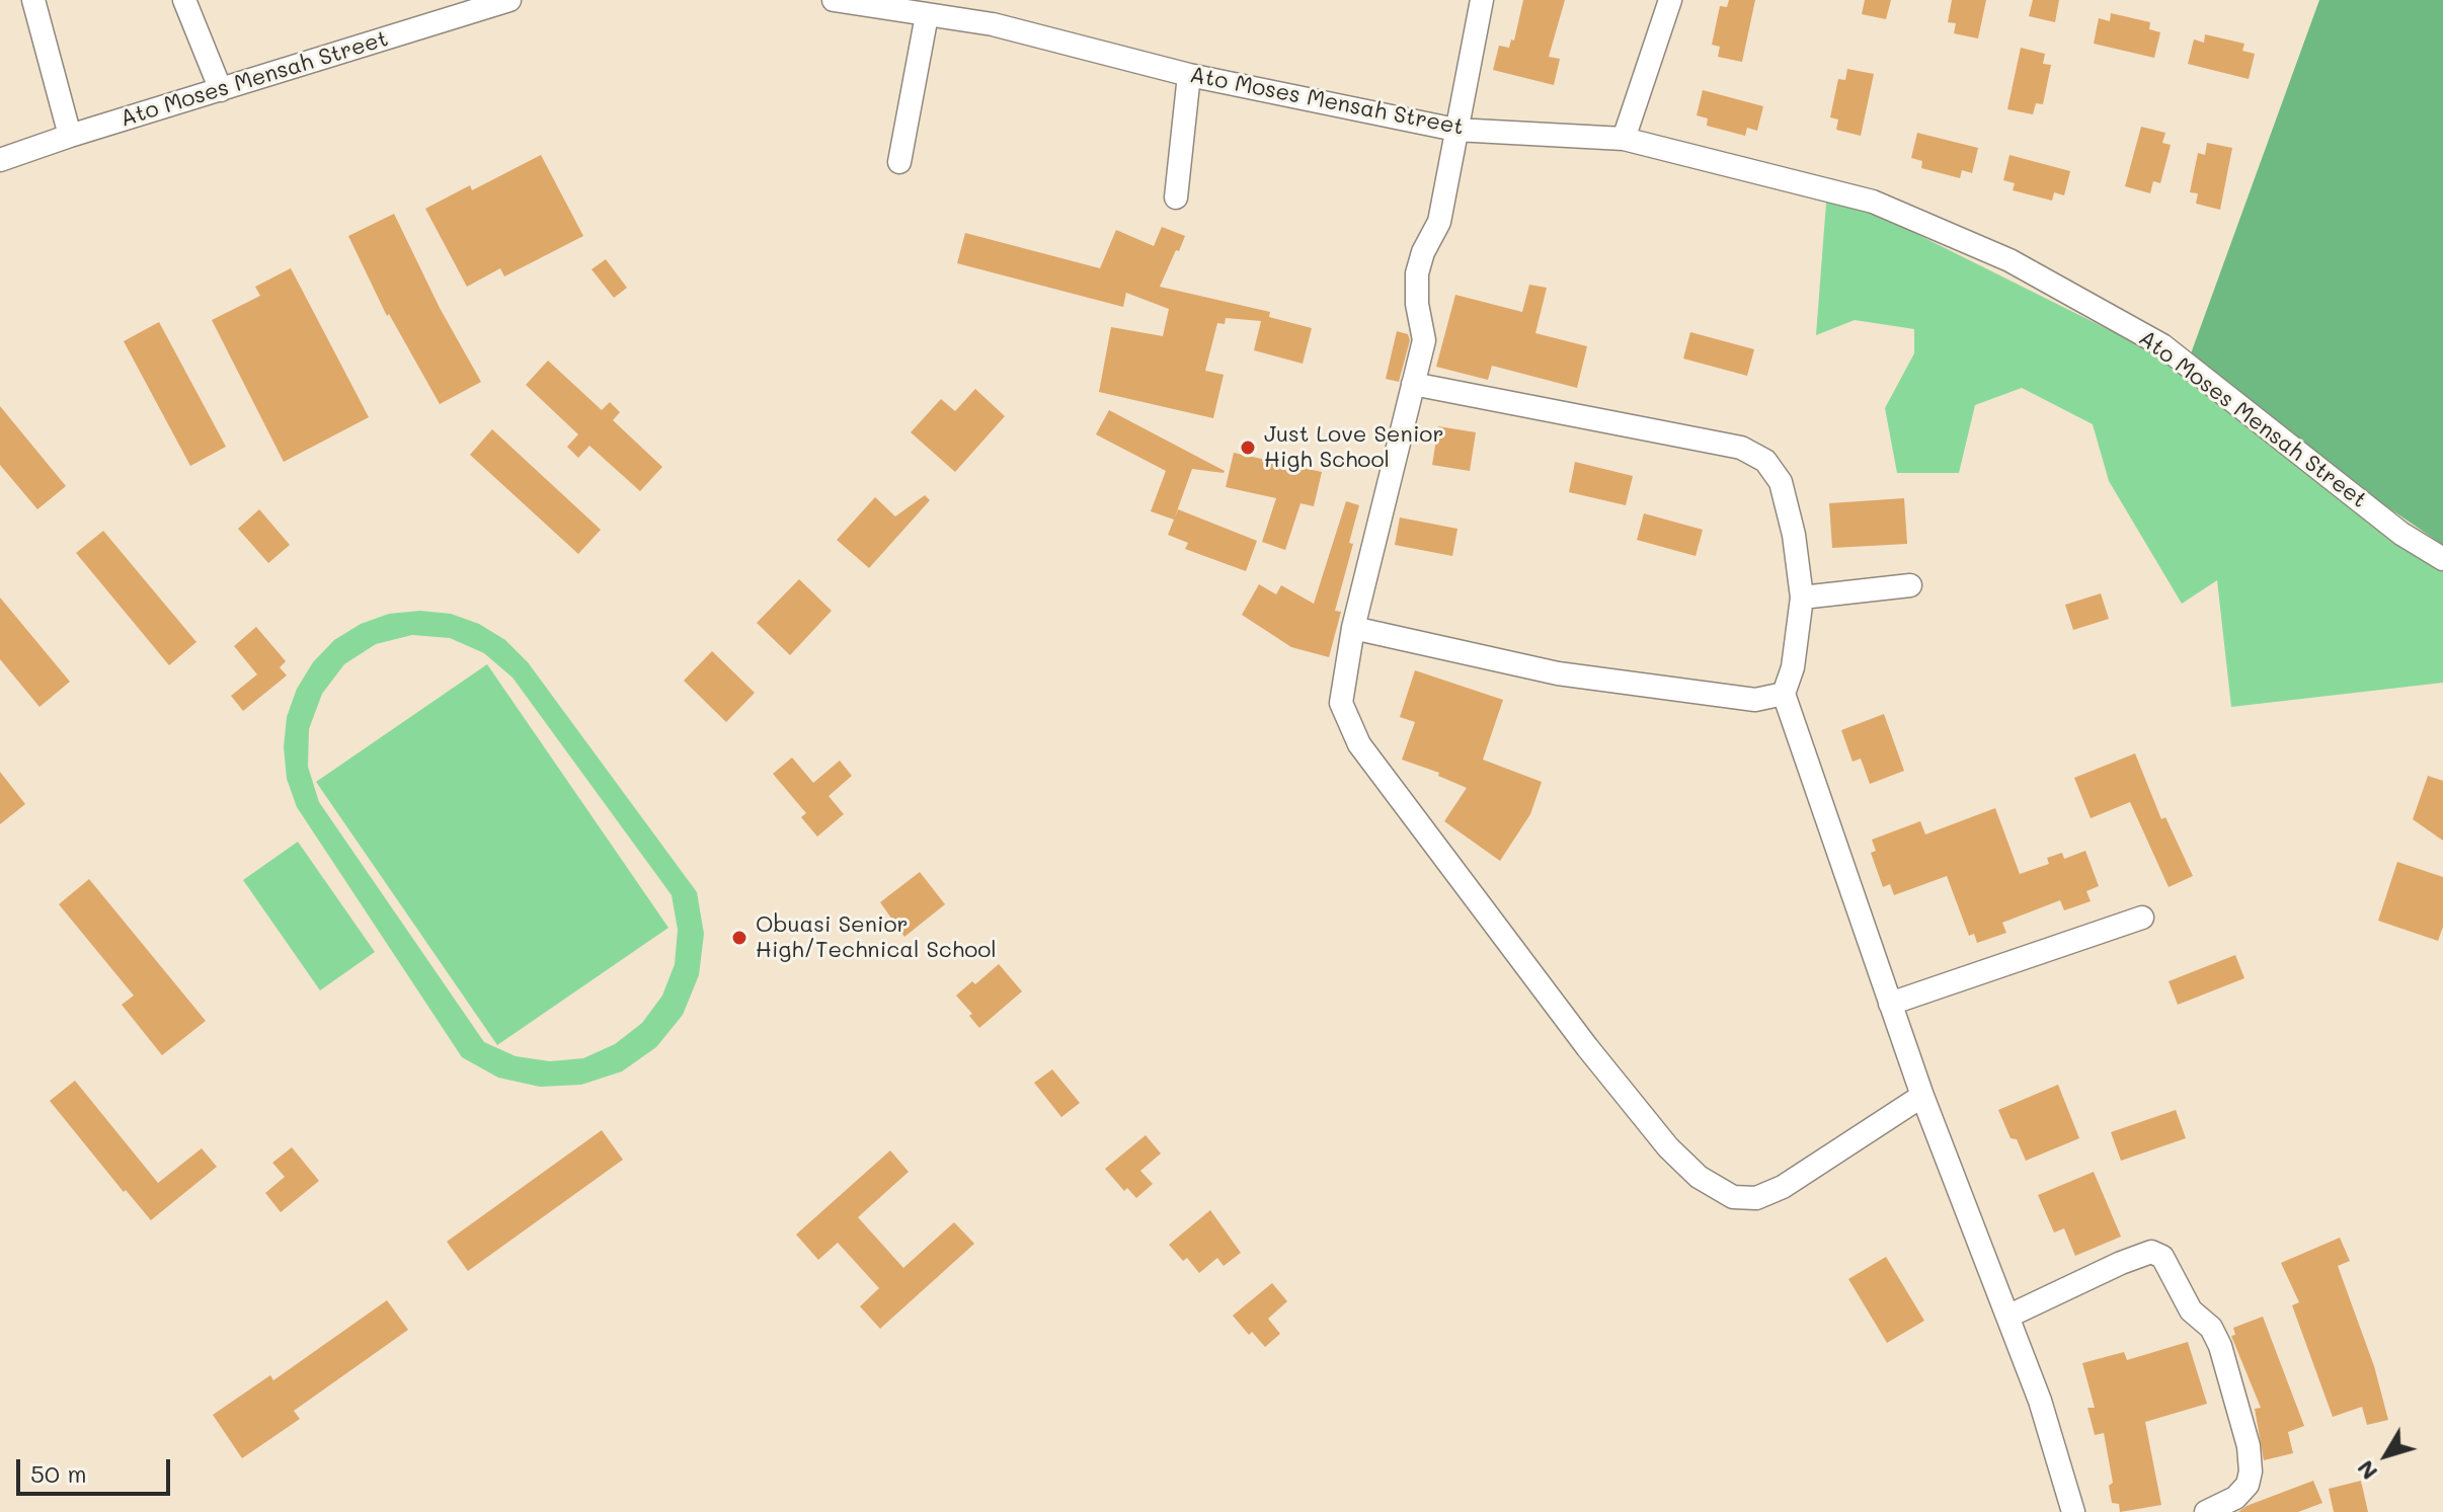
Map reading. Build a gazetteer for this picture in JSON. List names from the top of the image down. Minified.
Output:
{"streets":{"street":["Ato Moses Mensah Street"]},"places":["Just Love Senior High School","Obuasi Senior High/Technical School"],"scale_bar":"50 m","north":"bottom left"}
